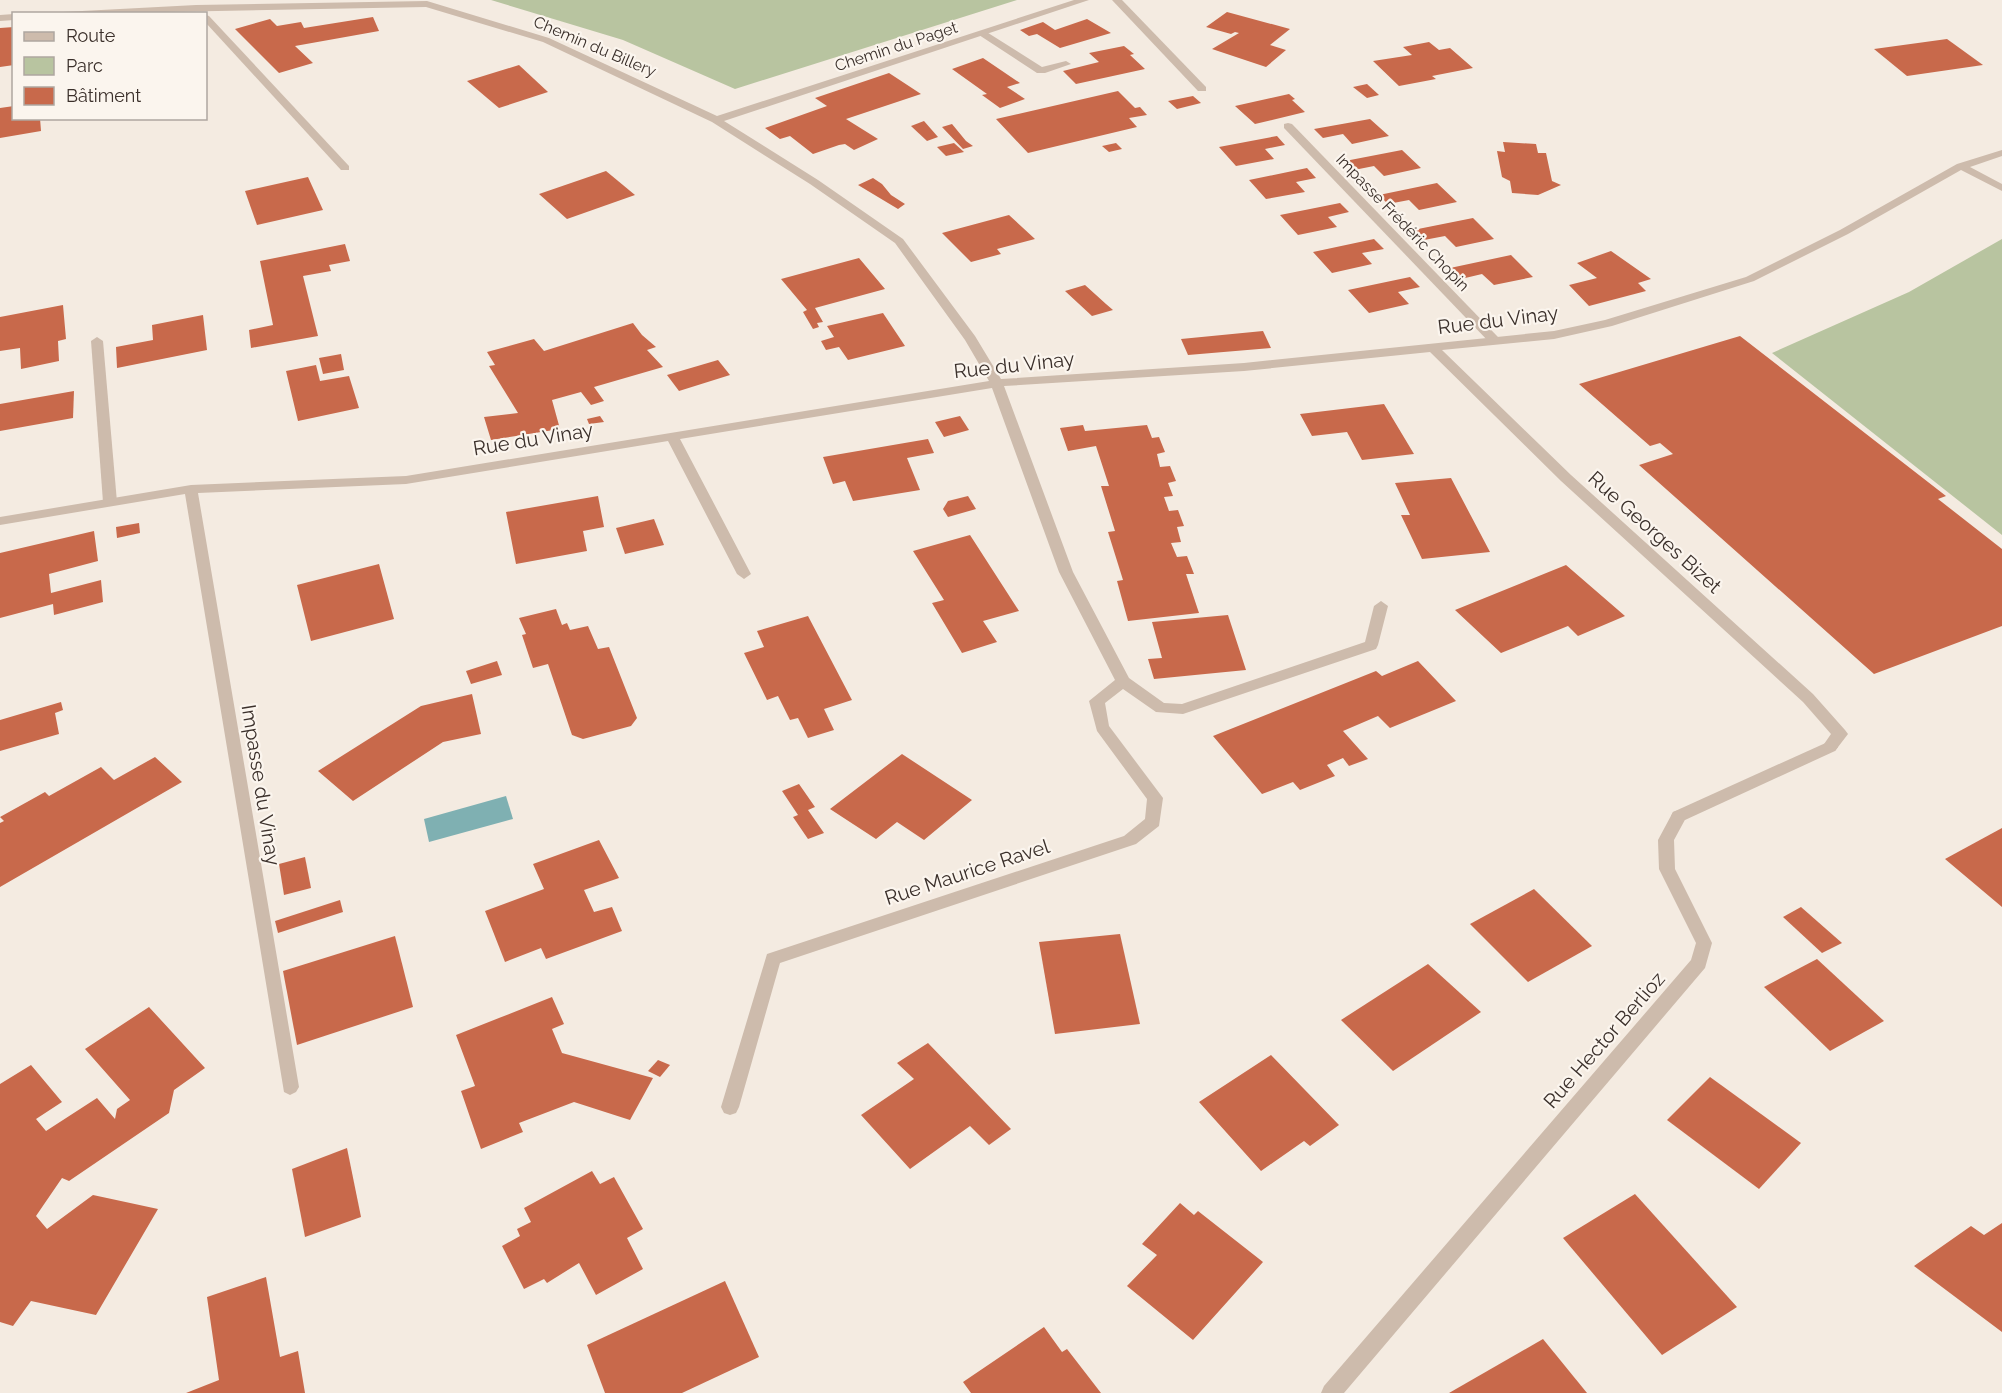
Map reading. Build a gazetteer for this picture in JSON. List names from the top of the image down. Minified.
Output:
{"streets":{"street":["Chemin du Billery","Chemin du Paget","Impasse Frédéric Chopin","Rue du Vinay","Rue Georges Bizet","Impasse du Vinay","Rue Maurice Ravel","Rue Hector Berlioz"]},"crossings":[["Chemin du Billery","Chemin du Paget"],["Chemin du Billery","Rue du Vinay"],["Impasse Frédéric Chopin","Rue du Vinay"],["Rue du Vinay","Rue Georges Bizet"],["Rue du Vinay","Impasse du Vinay"],["Rue Georges Bizet","Rue Hector Berlioz"]],"legend":["Route","Parc","Bâtiment"]}
